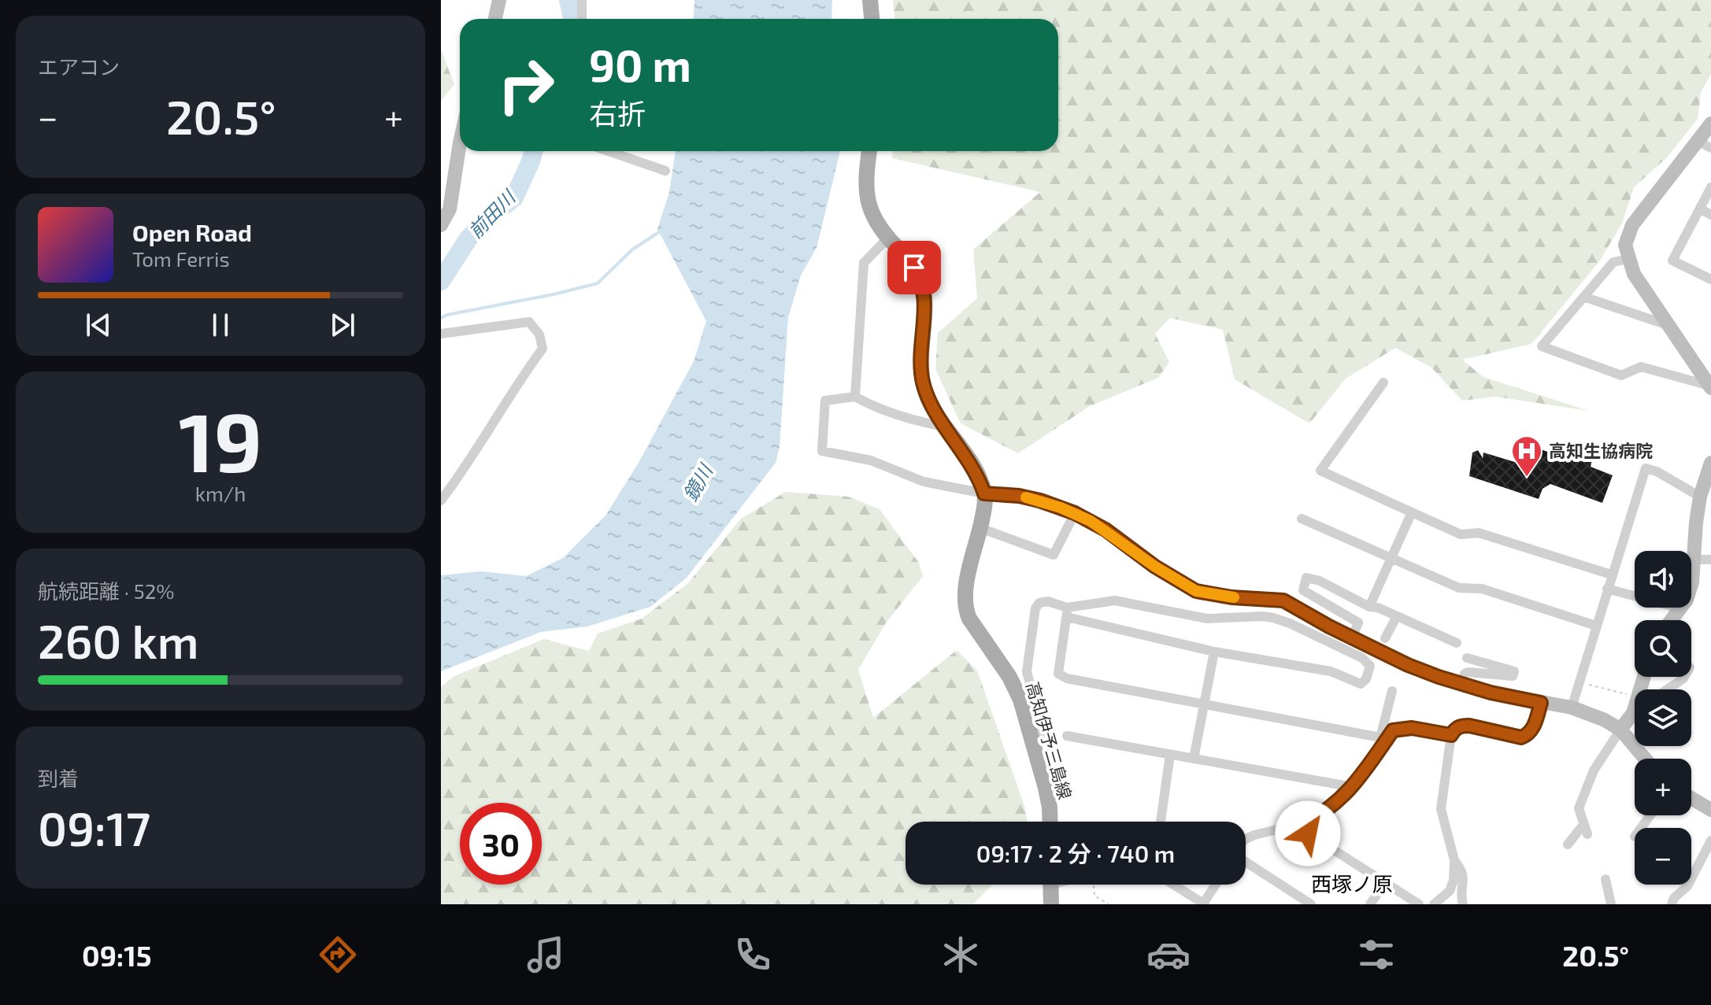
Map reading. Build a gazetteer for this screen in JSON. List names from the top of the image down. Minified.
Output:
{"streets":{"main road":["高知伊予三島線"]},"districts":["西塚ノ原"],"water":["前田川","鏡川"],"places":{"hospital":["高知生協病院"]},"page":{"tile":["エアコン",["19","km/h"],["航続距離 · 52%","260 km"],["到着","09:17"]],"turn":["90 m","右折"],"heat":["−","20.5°","+"],"song":["Open Road","Tom Ferris"],"map_buttons":["+","−"],"limit":"30","trip":"09:17 · 2 分 · 740 m","tabs":["09:15","20.5°"]}}
